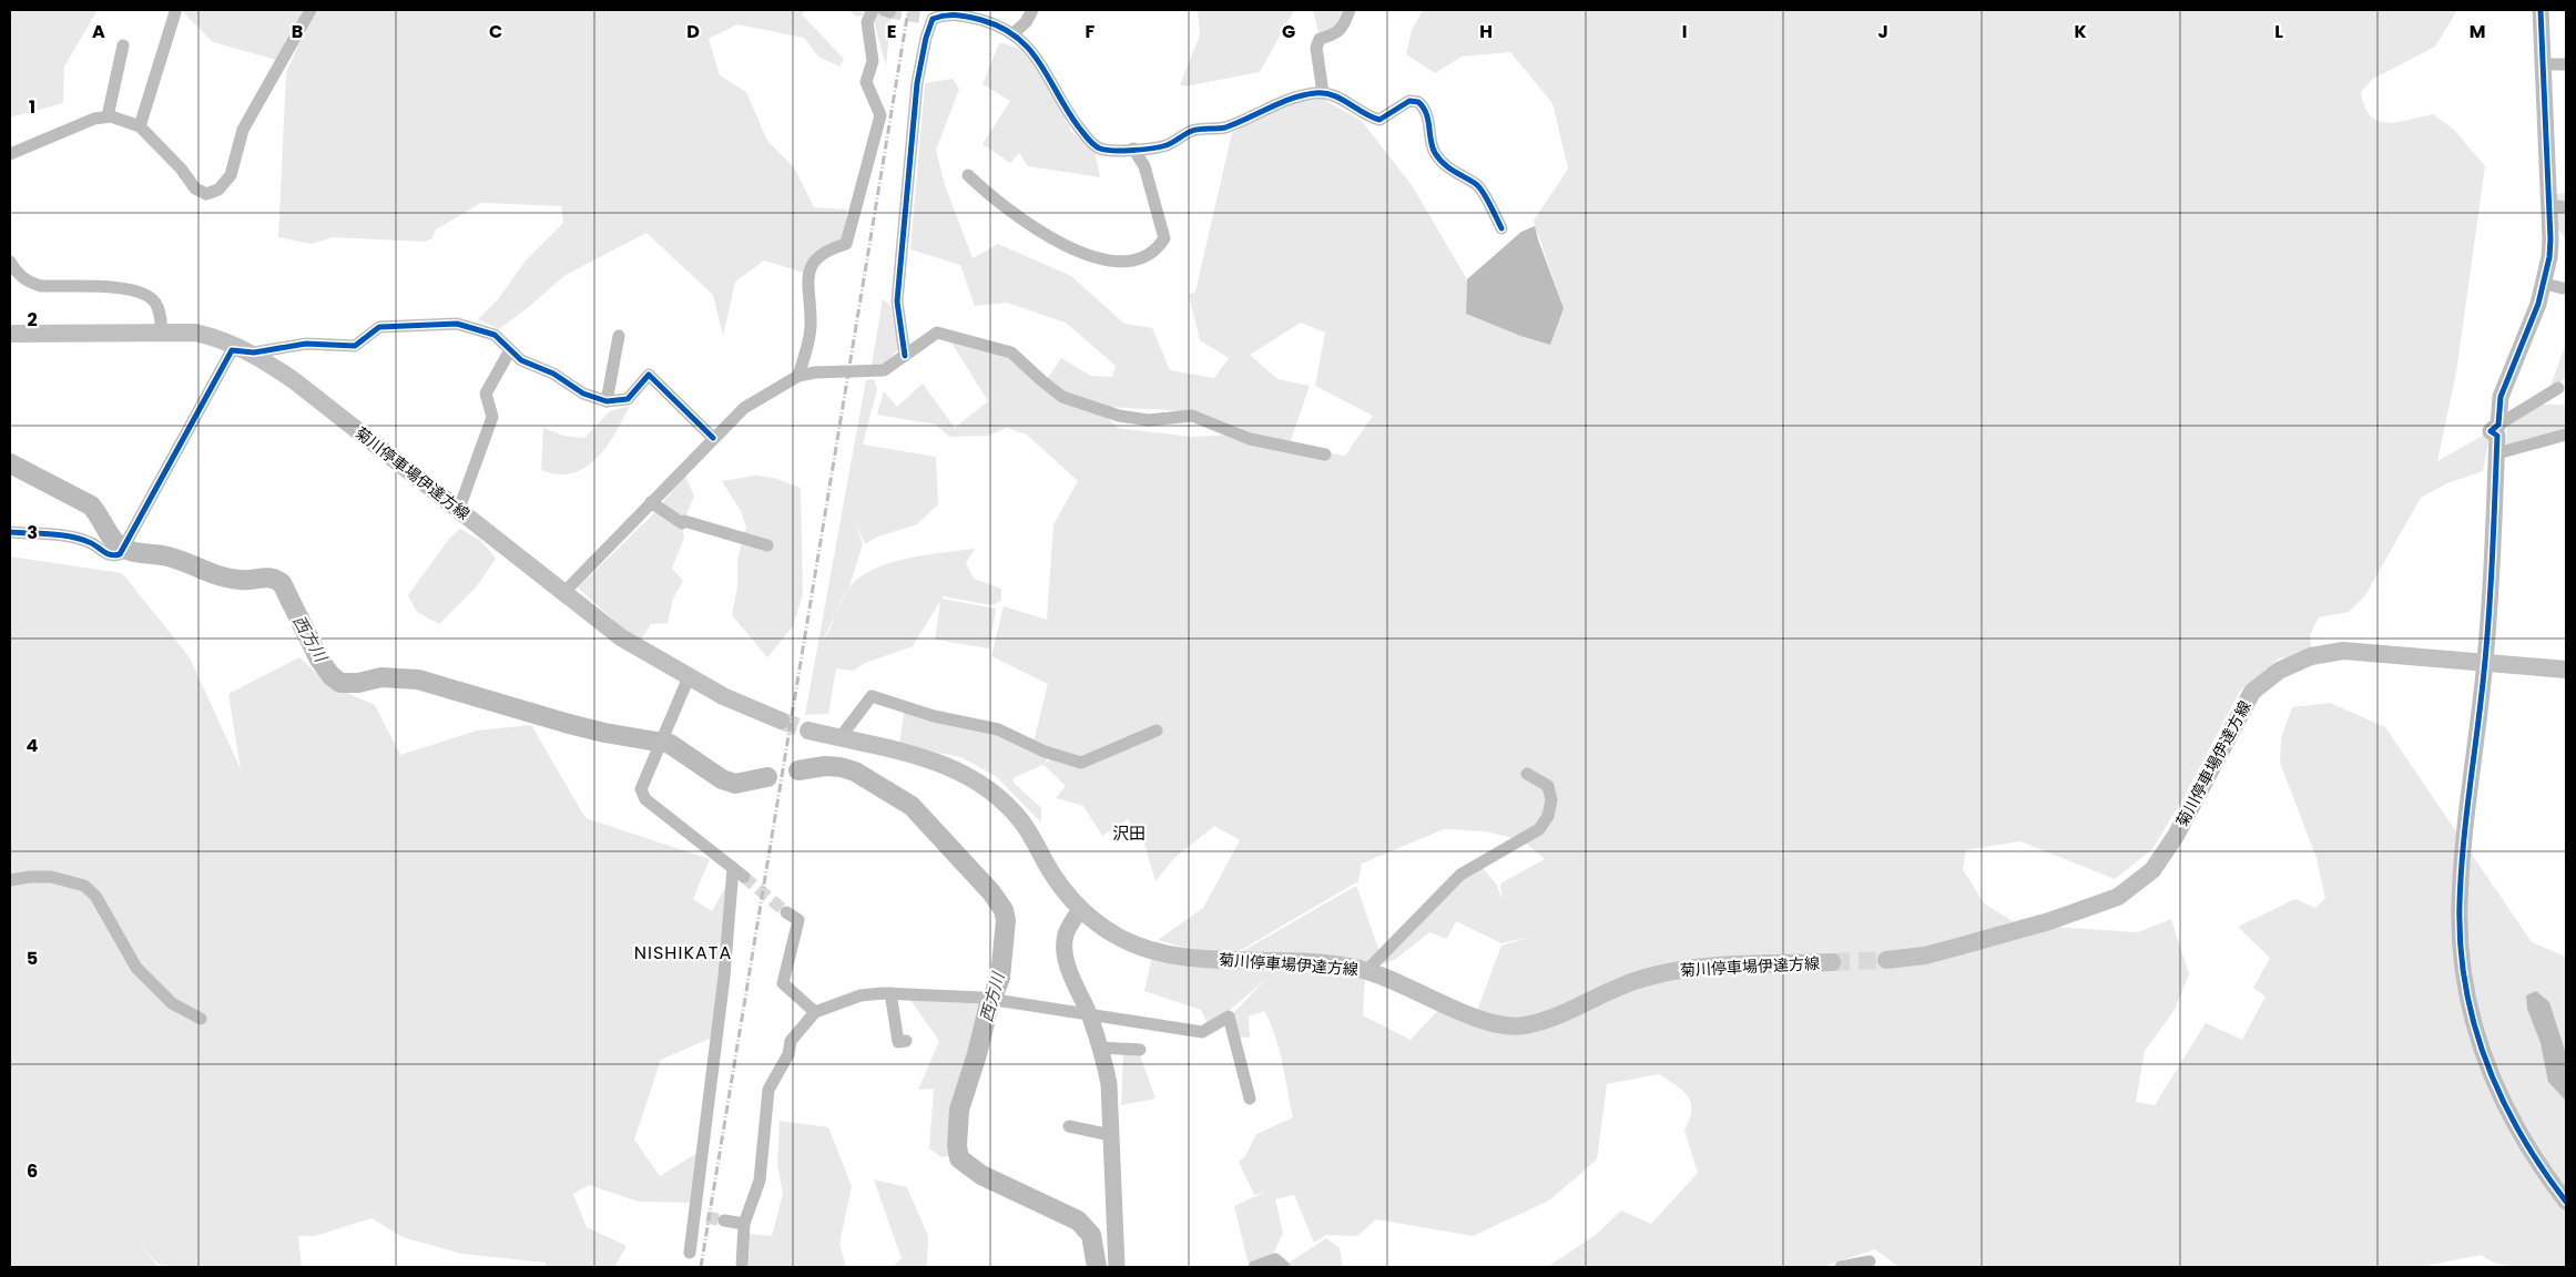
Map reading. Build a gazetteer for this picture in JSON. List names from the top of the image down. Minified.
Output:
{"streets":{"main road":["菊川停車場伊達方線"]},"districts":["沢田","NISHIKATA"],"water":["西方川"],"grid":{"columns":["A","B","C","D","E","F","G","H","I","J","K","L","M"],"rows":["1","2","3","4","5","6"]}}
